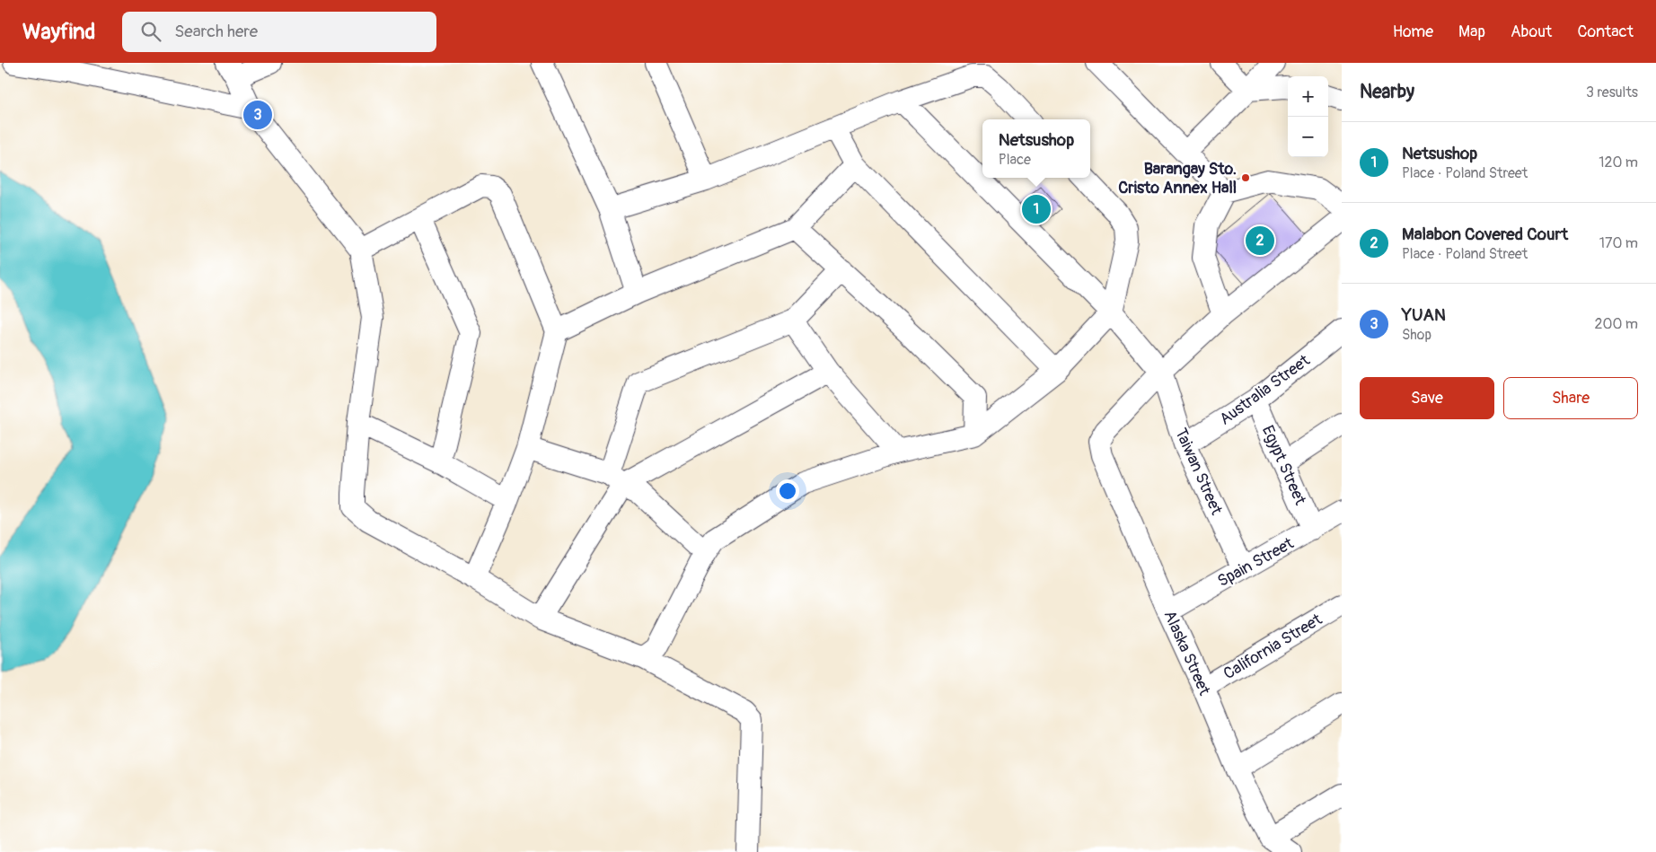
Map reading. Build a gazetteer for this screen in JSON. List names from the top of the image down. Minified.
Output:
{"streets":{"street":["Australia Street","Egypt Street","Taiwan Street","Spain Street","California Street","Alaska Street"]},"crossings":[["Australia Street","Egypt Street"],["Australia Street","Taiwan Street"],["Egypt Street","Spain Street"],["Taiwan Street","Spain Street"],["Taiwan Street","Alaska Street"],["Spain Street","Alaska Street"],["California Street","Alaska Street"]],"places":["Barangay Sto. Cristo Annex Hall"],"page":{"header":"Wayfind","search":"Search here","nav":["Home","Map","About","Contact"],"heading":["Nearby","3 results"],"map_buttons":["+","−"],"pins":["3","1","2"],"popup":["Netsushop","Place"],"list":[{"mark":"1","name":"Netsushop","note":"Place · Poland Street","value":"120 m"},{"mark":"2","name":"Malabon Covered Court","note":"Place · Poland Street","value":"170 m"},{"mark":"3","name":"YUAN","note":"Shop","value":"200 m"}],"buttons":["Save","Share"]}}
